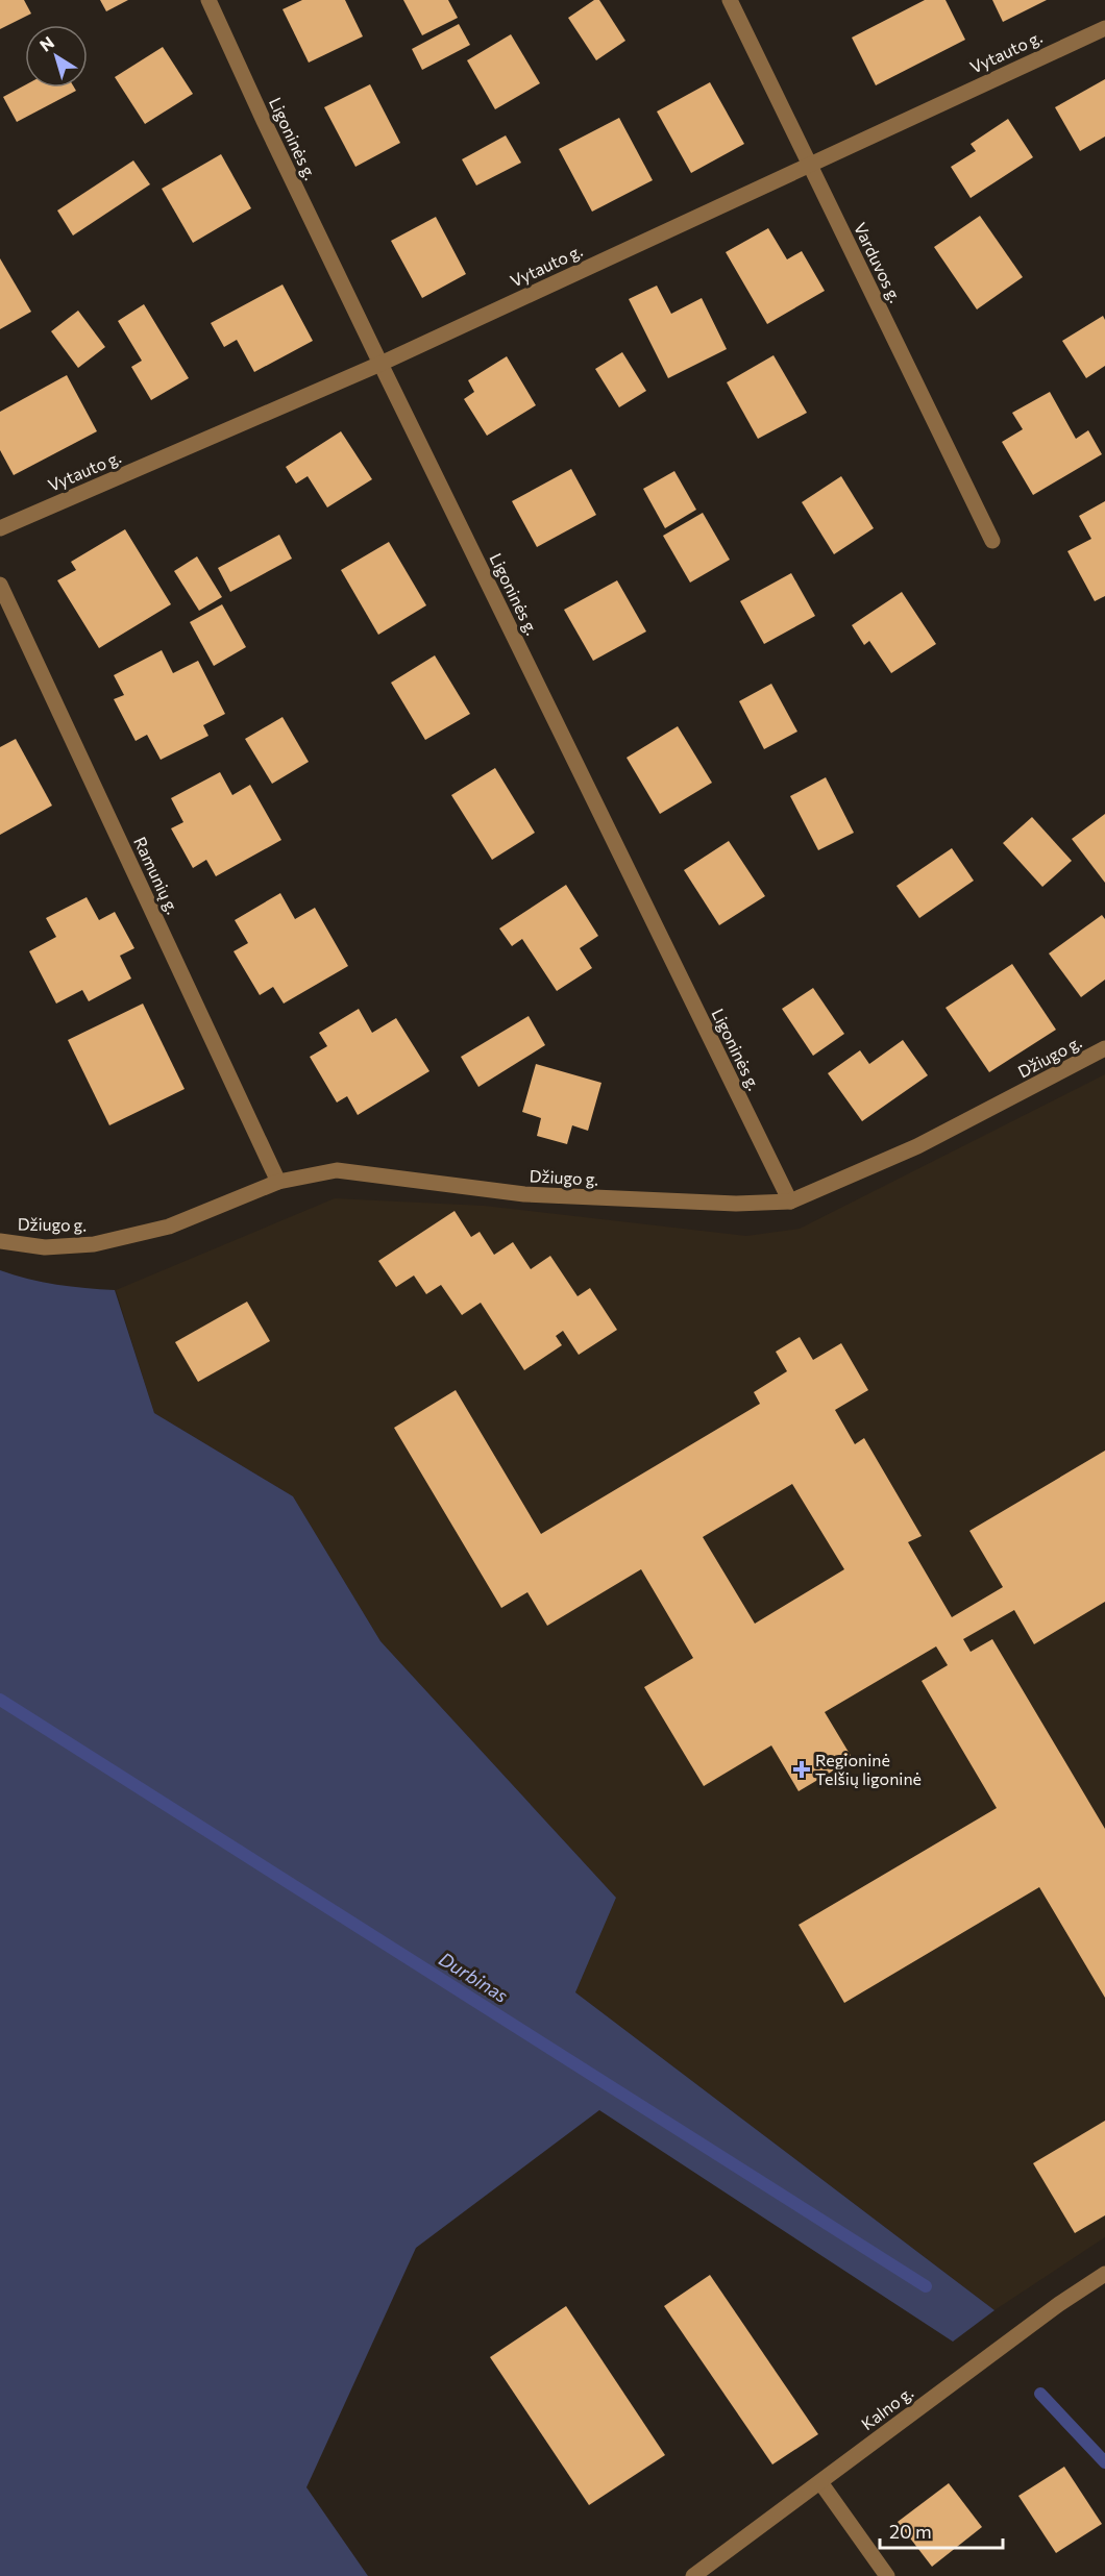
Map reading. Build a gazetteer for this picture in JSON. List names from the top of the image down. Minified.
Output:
{"streets":{"street":["Vytauto g.","Ligoninės g.","Varduvos g.","Ramunių g.","Džiugo g.","Kalno g."]},"crossings":[["Vytauto g.","Ligoninės g."],["Vytauto g.","Varduvos g."],["Ligoninės g.","Džiugo g."],["Ramunių g.","Džiugo g."]],"water":["Durbinas"],"places":{"health":["Regioninė Telšių ligoninė"]},"scale_bar":"20 m","north":"top left"}
